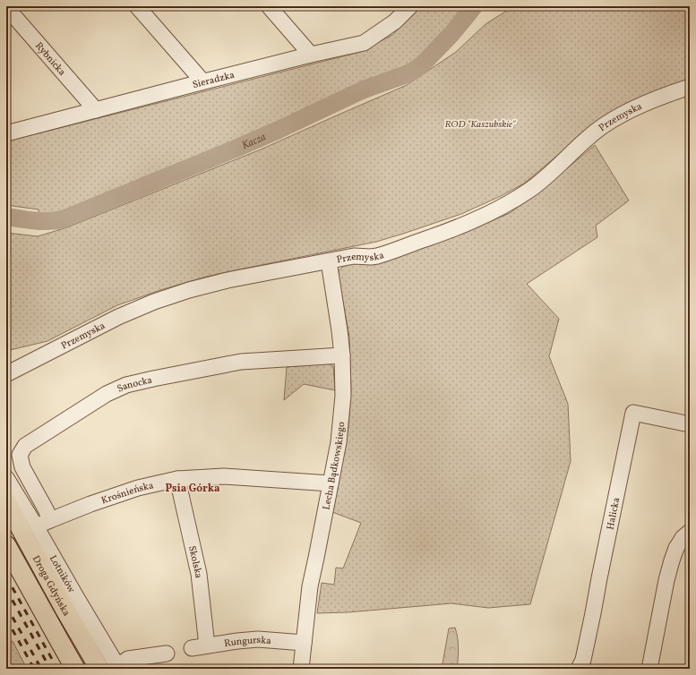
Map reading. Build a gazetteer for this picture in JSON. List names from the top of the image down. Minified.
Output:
{"streets":{"main road":["Droga Gdyńska"],"street":["Rybnicka","Sieradzka","Przemyska","Sanocka","Lecha Bądkowskiego","Krośnieńska","Halicka","Skolska","Lotników","Rungurska"]},"crossings":[["Rybnicka","Sieradzka"],["Przemyska","Lecha Bądkowskiego"],["Sanocka","Lecha Bądkowskiego"],["Sanocka","Krośnieńska"],["Lecha Bądkowskiego","Krośnieńska"],["Lecha Bądkowskiego","Rungurska"],["Krośnieńska","Skolska"],["Krośnieńska","Lotników"],["Skolska","Rungurska"]],"districts":["Psia Górka"],"water":["Kacza"],"parks":["ROD \"Kaszubskie\""]}
